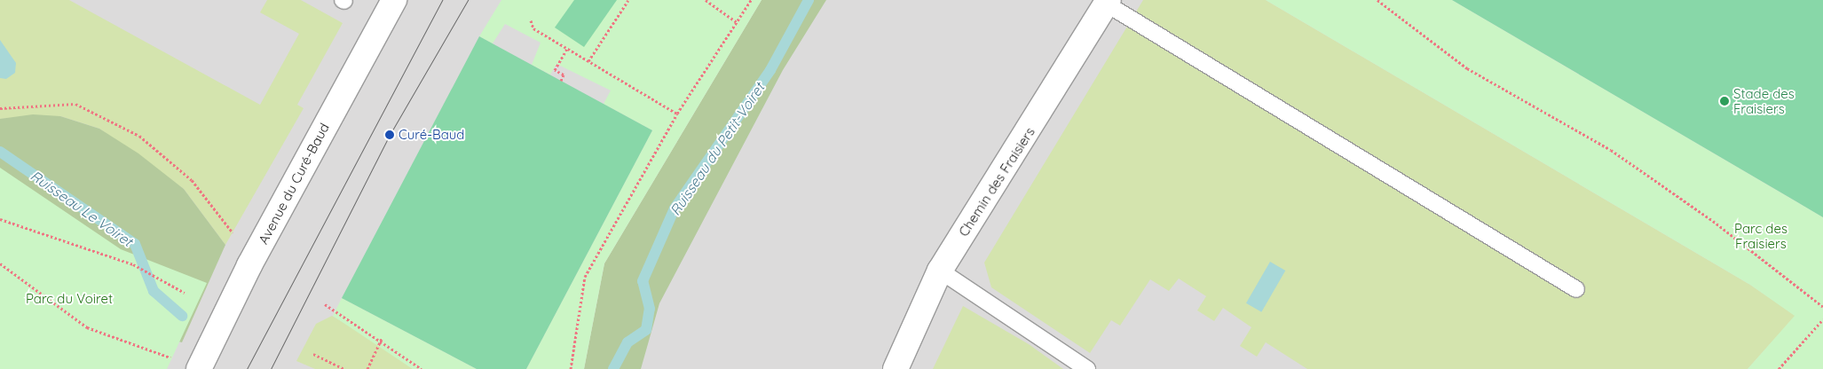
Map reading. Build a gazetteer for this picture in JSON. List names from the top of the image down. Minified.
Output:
{"streets":{"street":["Chemin des Fraisiers","Avenue du Curé-Baud"]},"water":["Ruisseau du Petit-Voiret","Ruisseau Le Voiret"],"parks":["Parc des Fraisiers","Parc du Voiret"],"places":["Stade des Fraisiers","Curé-Baud"]}
